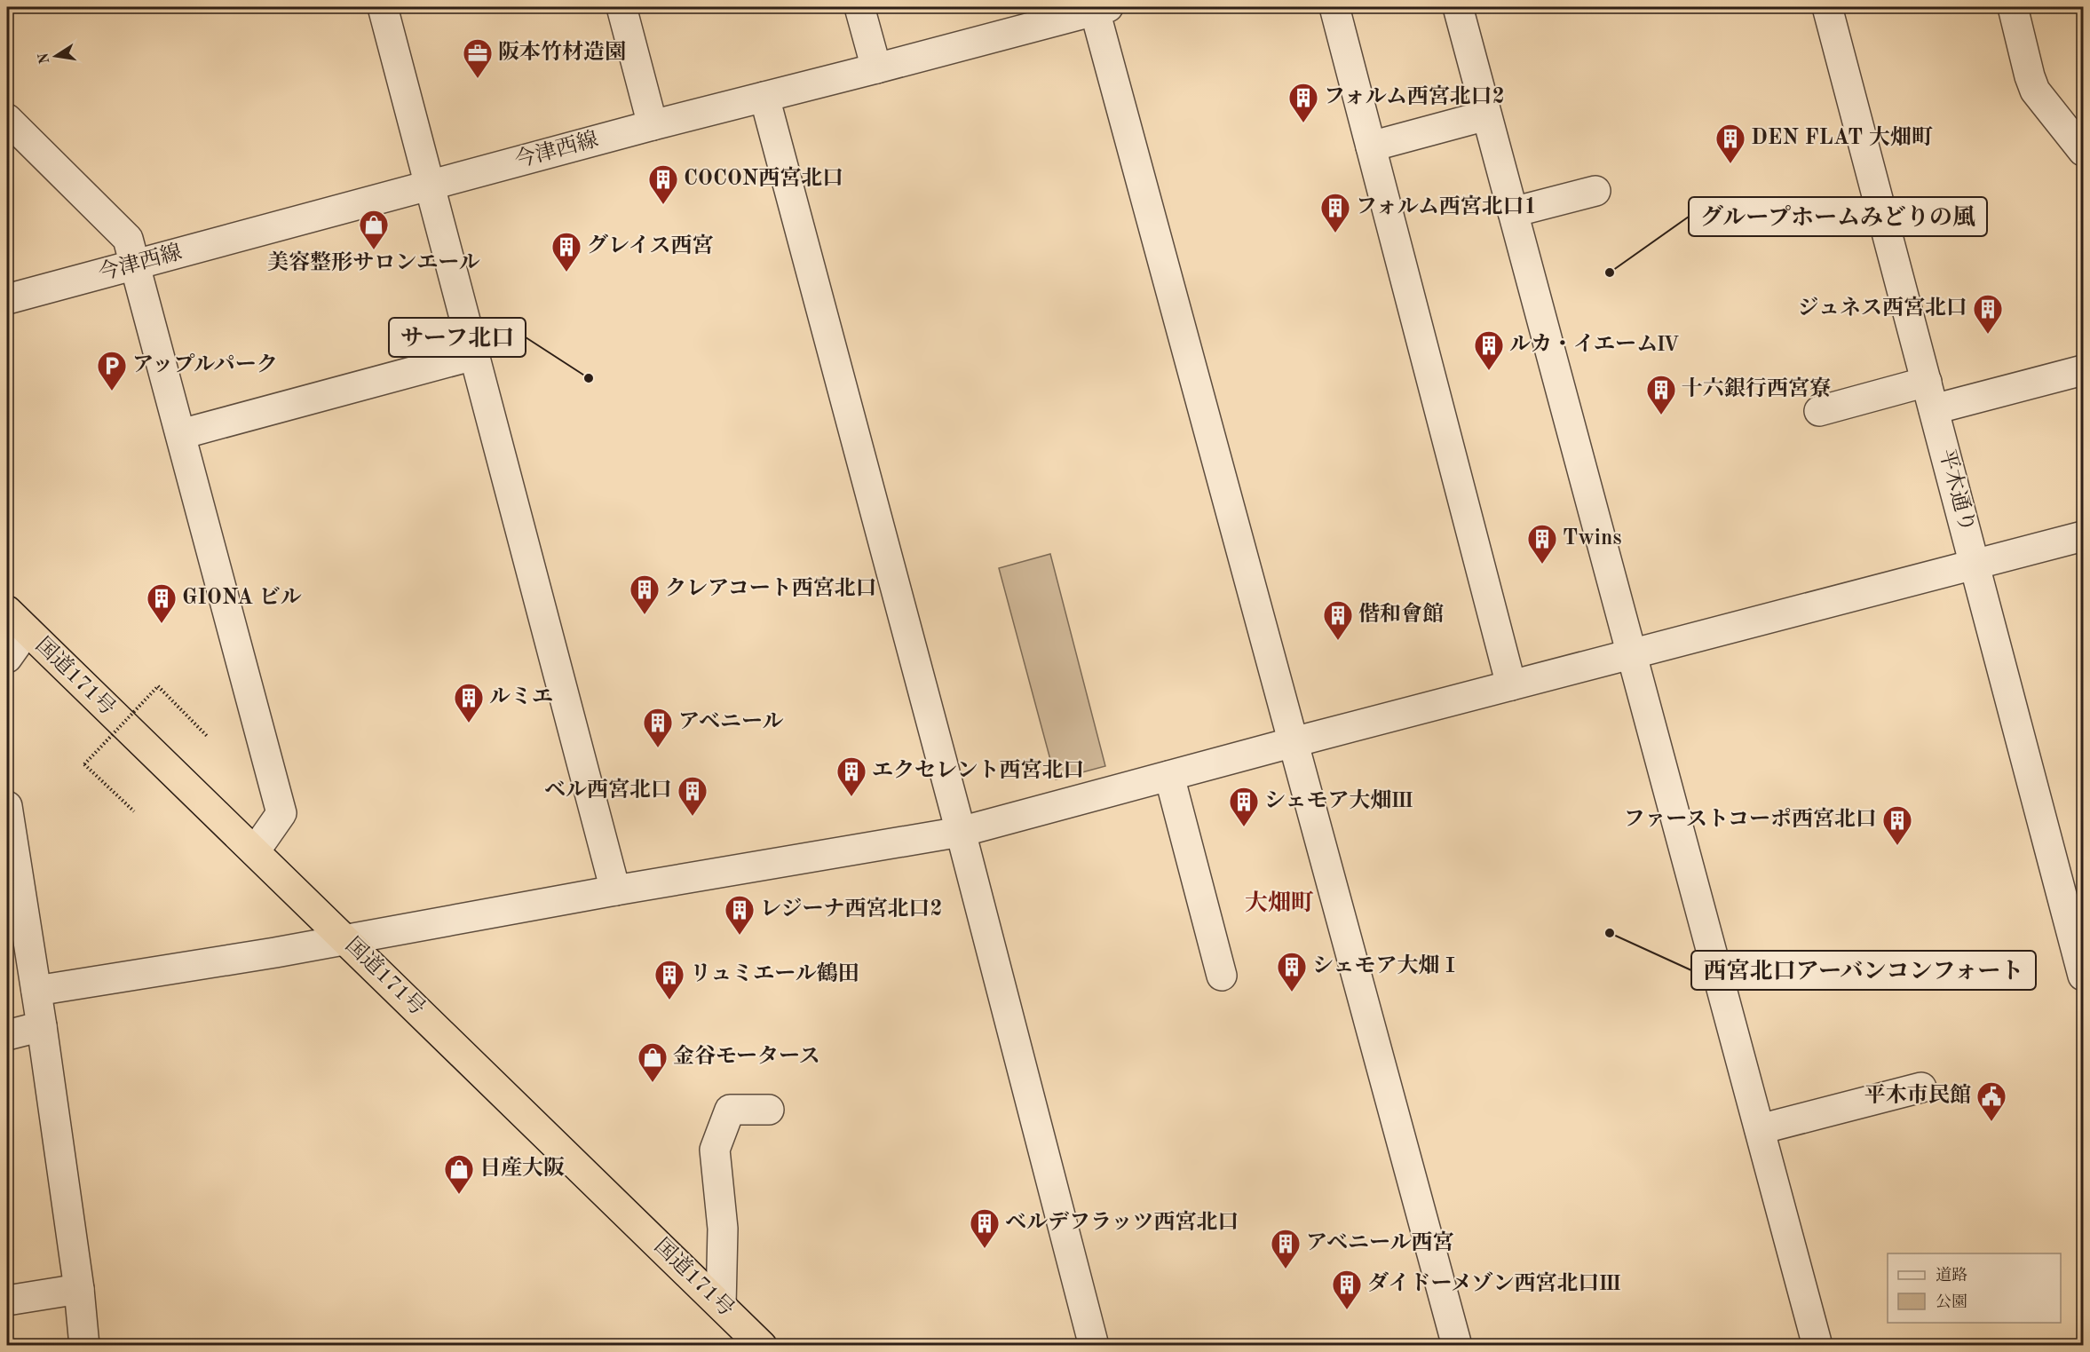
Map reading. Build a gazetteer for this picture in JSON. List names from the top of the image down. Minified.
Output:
{"streets":{"highway":["国道171号"],"street":["今津西線","平木通り"]},"districts":["大畑町"],"places":{"office":["阪本竹材造園"],"building":["フォルム西宮北口2","DEN FLAT 大畑町","COCON西宮北口","フォルム西宮北口1","グレイス西宮","ジュネス西宮北口","ルカ・イエームⅣ","十六銀行西宮寮","Twins","クレアコート西宮北口","GIONA ビル","偕和會館","ルミエ","アベニール","エクセレント西宮北口","ベル西宮北口","シェモア大畑Ⅲ","ファーストコーポ西宮北口","レジーナ西宮北口2","シェモア大畑Ⅰ","リュミエール鶴田","ベルデフラッツ西宮北口","アベニール西宮","ダイドーメゾン西宮北口Ⅲ"],"shop":["美容整形サロンエール","金谷モータース","日産大阪"],"other":["グループホームみどりの風","サーフ北口","西宮北口アーバンコンフォート"],"parking":["アップルパーク"],"public building":["平木市民館"]},"legend":["道路","公園"],"north":"left"}
